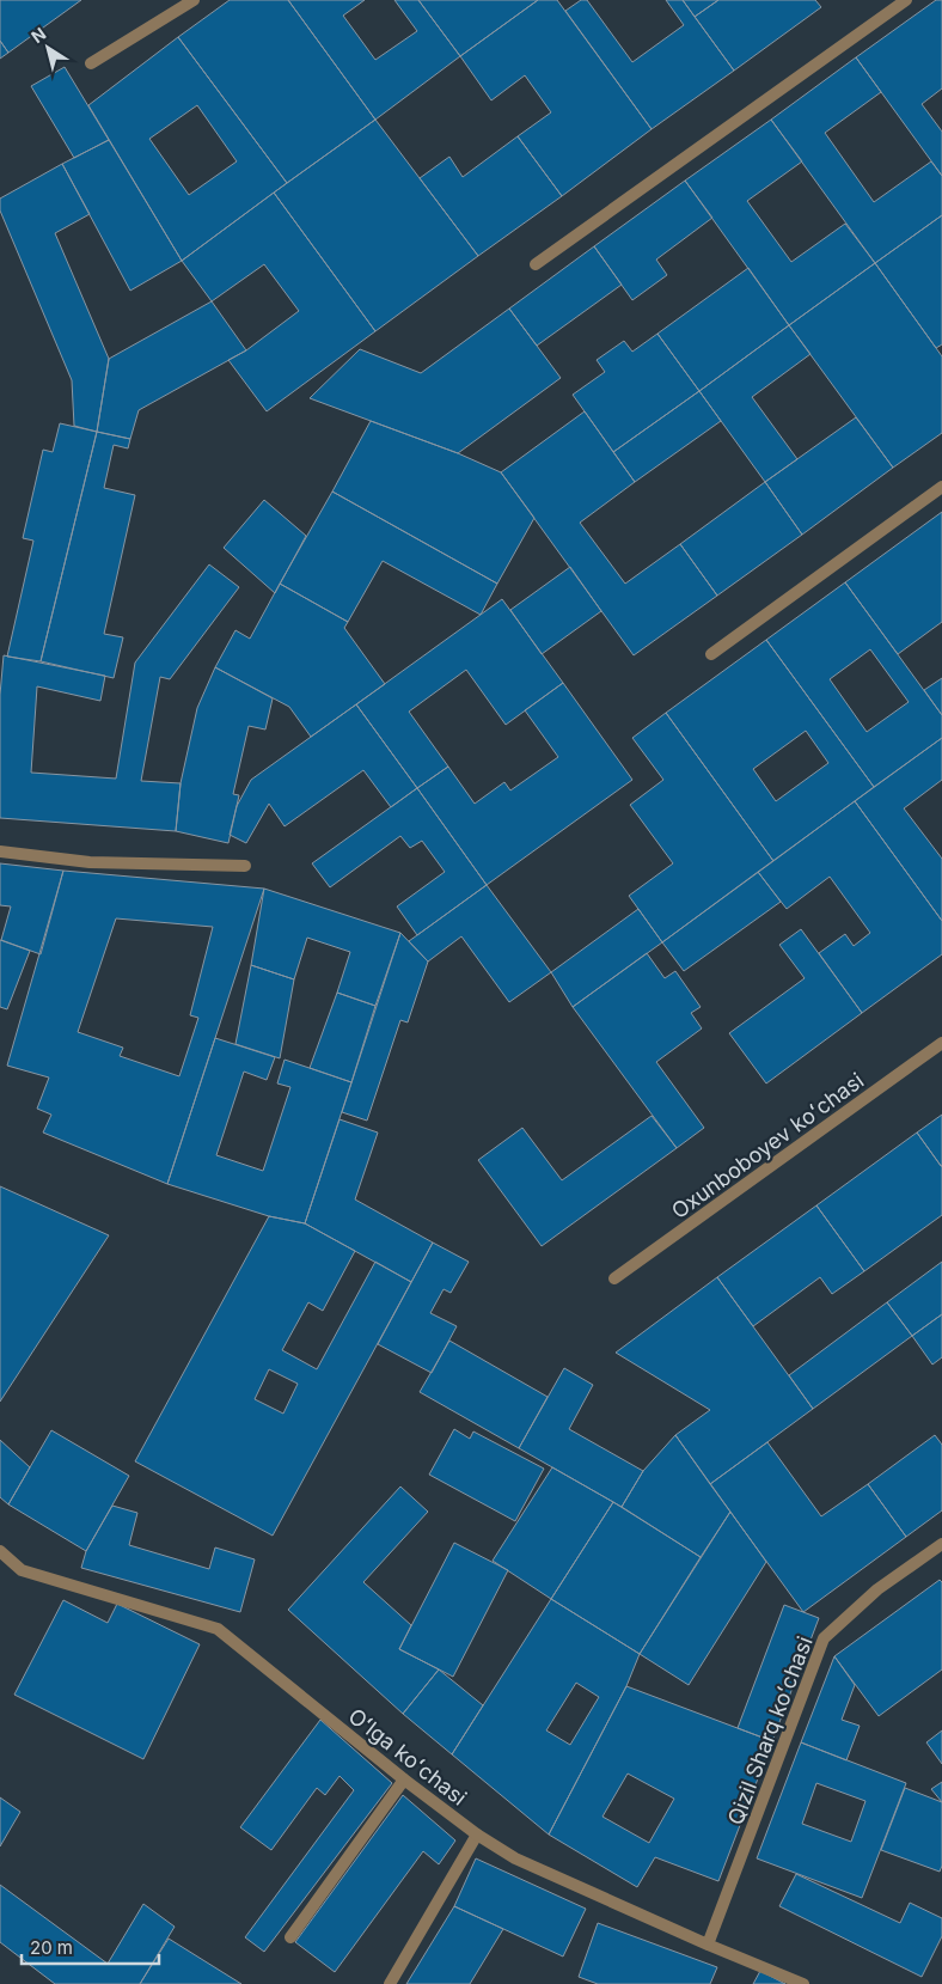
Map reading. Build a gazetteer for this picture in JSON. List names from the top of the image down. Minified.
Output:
{"streets":{"street":["Oxunboboyev koʻchasi","Qizil Sharq koʻchasi","Oʻlga koʻchasi"]},"crossings":[["Qizil Sharq koʻchasi","Oʻlga koʻchasi"]],"scale_bar":"20 m","north":"top left"}
